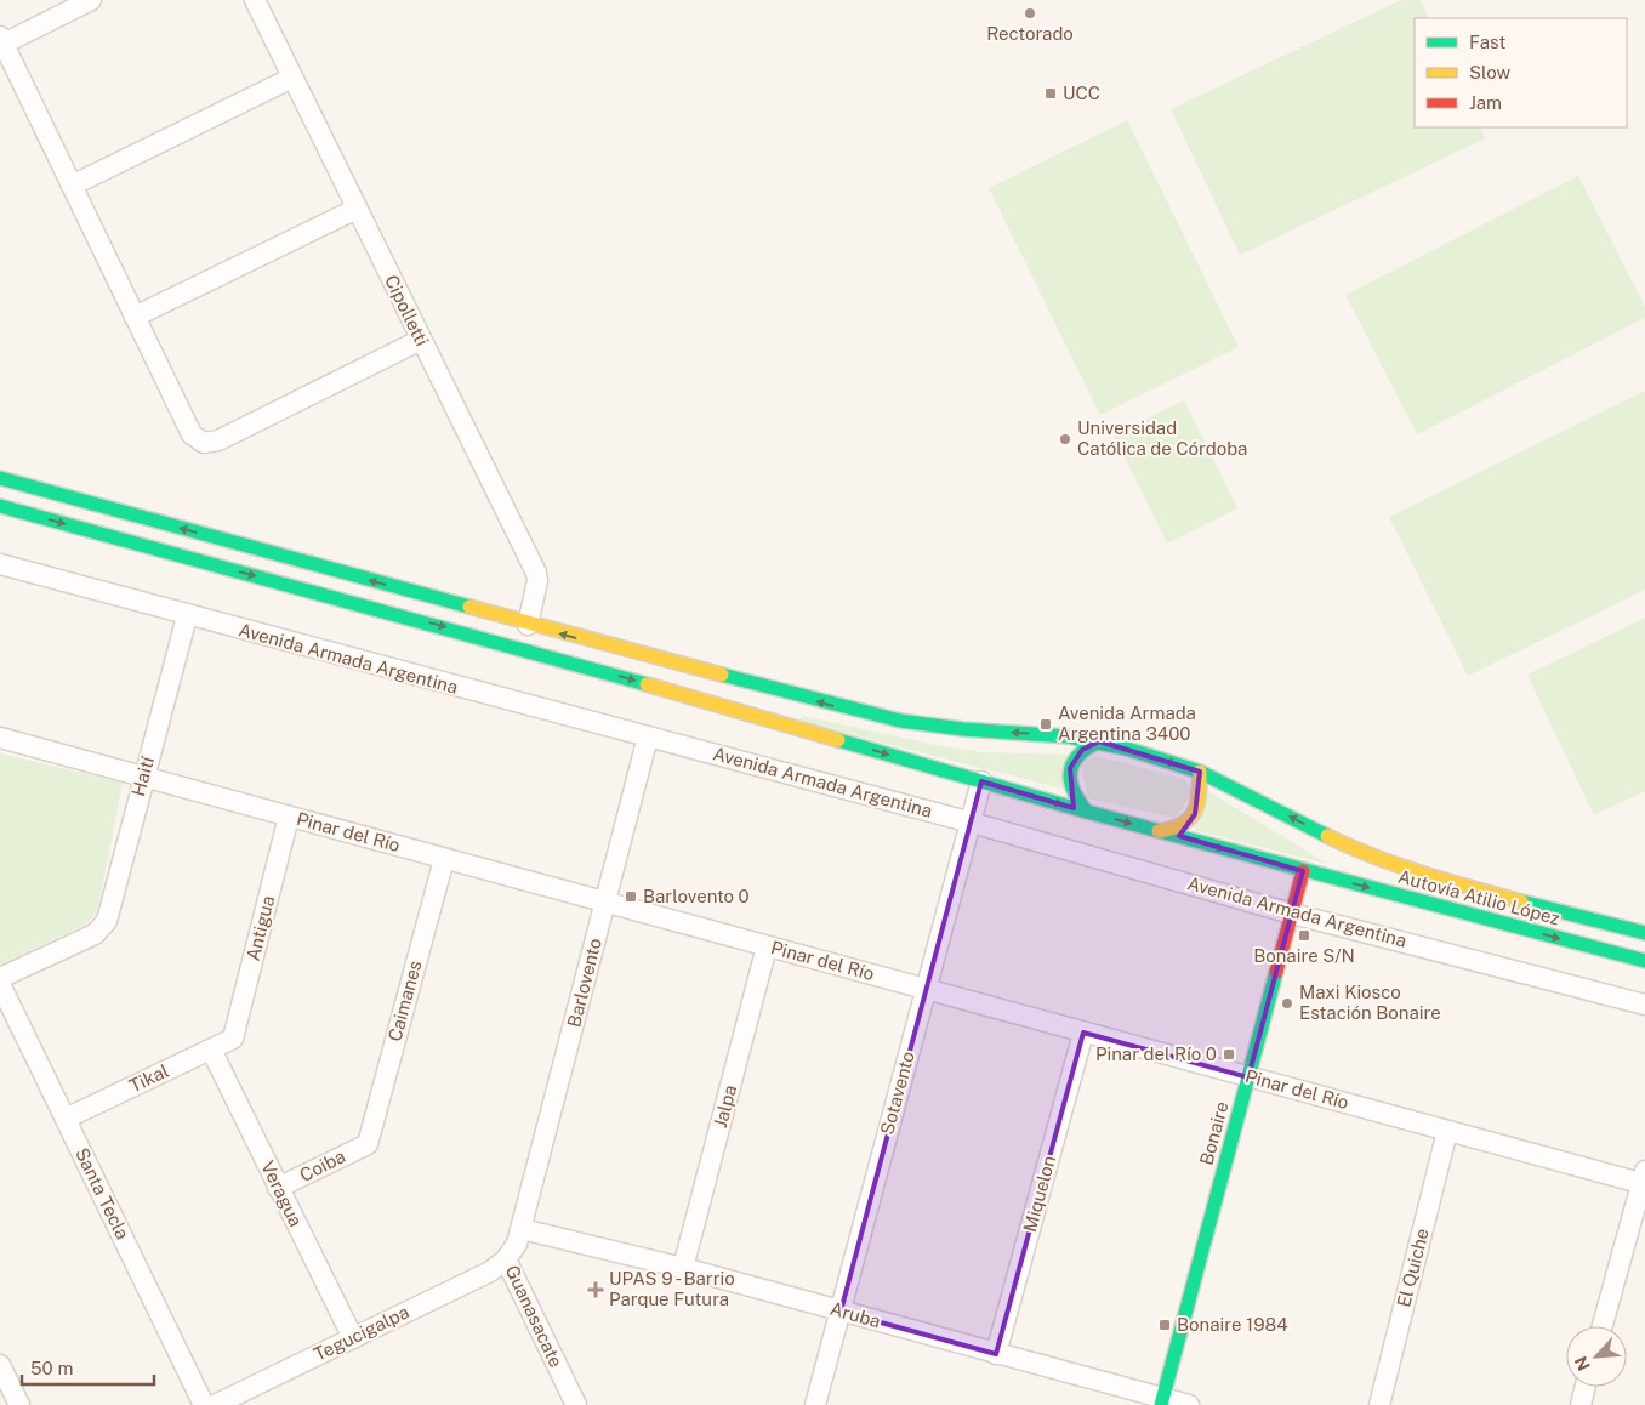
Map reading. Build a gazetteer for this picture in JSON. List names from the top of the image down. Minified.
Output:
{"streets":{"main road":["Autovía Atilio López","Bonaire"],"street":["Cipolletti","Avenida Armada Argentina","Haití","Pinar del Río","Antigua","Barlovento","Caimanes","Tikal","Sotavento","Jalpa","Coiba","Santa Tecla","Veragua","Miquelon","El Quiche","Aruba","Guanasacate","Tegucigalpa"]},"crossings":[["Avenida Armada Argentina","Haití"],["Avenida Armada Argentina","Barlovento"],["Avenida Armada Argentina","Sotavento"],["Avenida Armada Argentina","Bonaire"],["Haití","Pinar del Río"],["Pinar del Río","Antigua"],["Pinar del Río","Barlovento"],["Pinar del Río","Caimanes"],["Pinar del Río","Sotavento"],["Pinar del Río","Jalpa"],["Pinar del Río","Bonaire"],["Pinar del Río","Miquelon"],["Pinar del Río","El Quiche"],["Autovía Atilio López","Bonaire"],["Antigua","Tikal"],["Barlovento","Aruba"],["Barlovento","Guanasacate"],["Caimanes","Coiba"],["Tikal","Santa Tecla"],["Tikal","Veragua"],["Sotavento","Aruba"],["Jalpa","Aruba"],["Bonaire","Aruba"],["Coiba","Veragua"],["Veragua","Tegucigalpa"],["Miquelon","Aruba"],["Aruba","Guanasacate"],["Guanasacate","Tegucigalpa"]],"places":{"other":["Rectorado","Universidad Católica de Córdoba","Maxi Kiosco Estación Bonaire"],"transit":["UCC","Avenida Armada Argentina 3400","Barlovento 0","Bonaire S/N","Pinar del Río 0","Bonaire 1984"],"health":["UPAS 9 - Barrio Parque Futura"]},"legend":["Fast","Slow","Jam"],"scale_bar":"50 m","north":"bottom left"}
